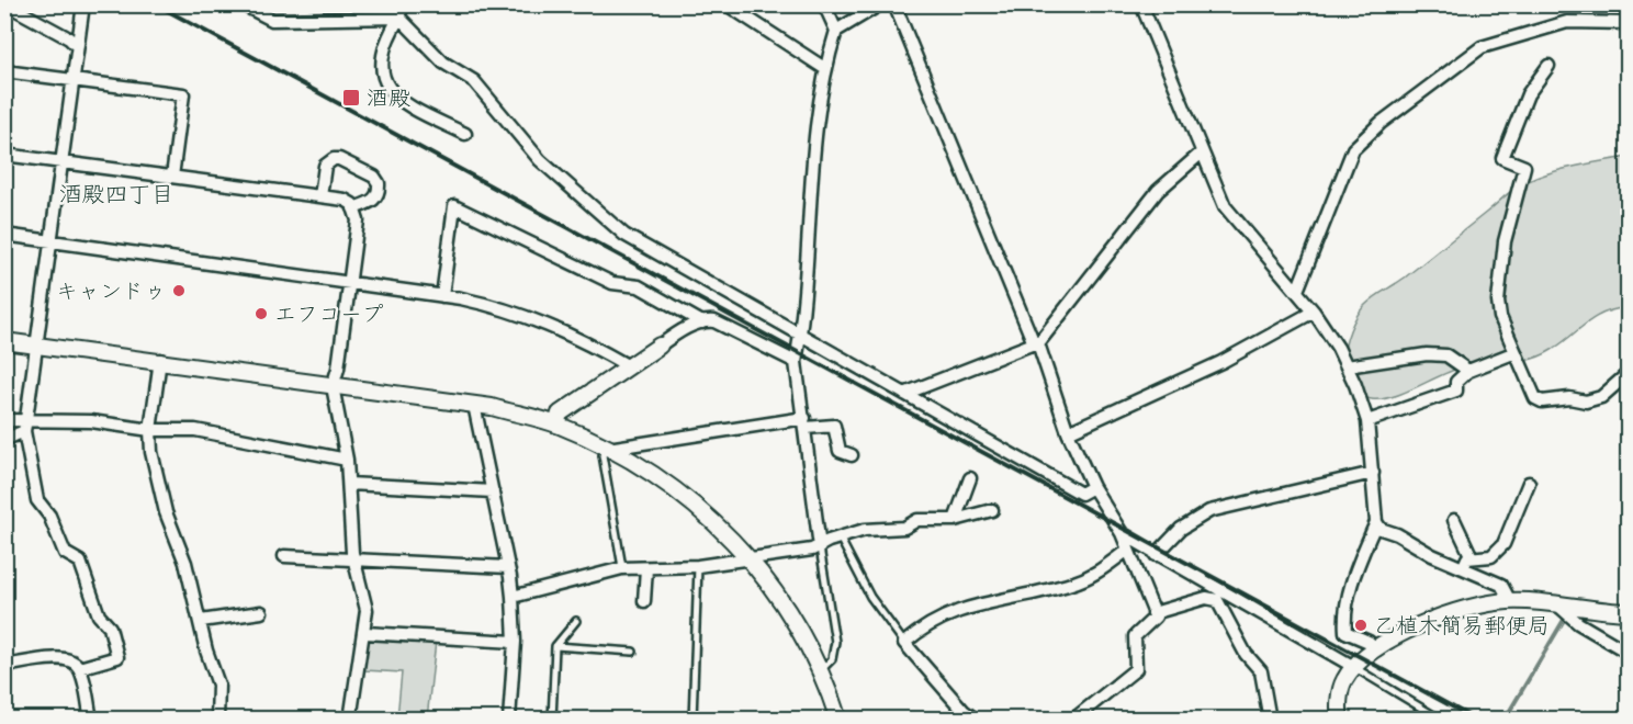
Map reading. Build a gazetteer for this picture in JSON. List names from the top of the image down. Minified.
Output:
{"districts":["酒殿四丁目"],"places":{"transit":["酒殿"],"other":["キャンドゥ","エフコープ","乙植木簡易郵便局"]}}
